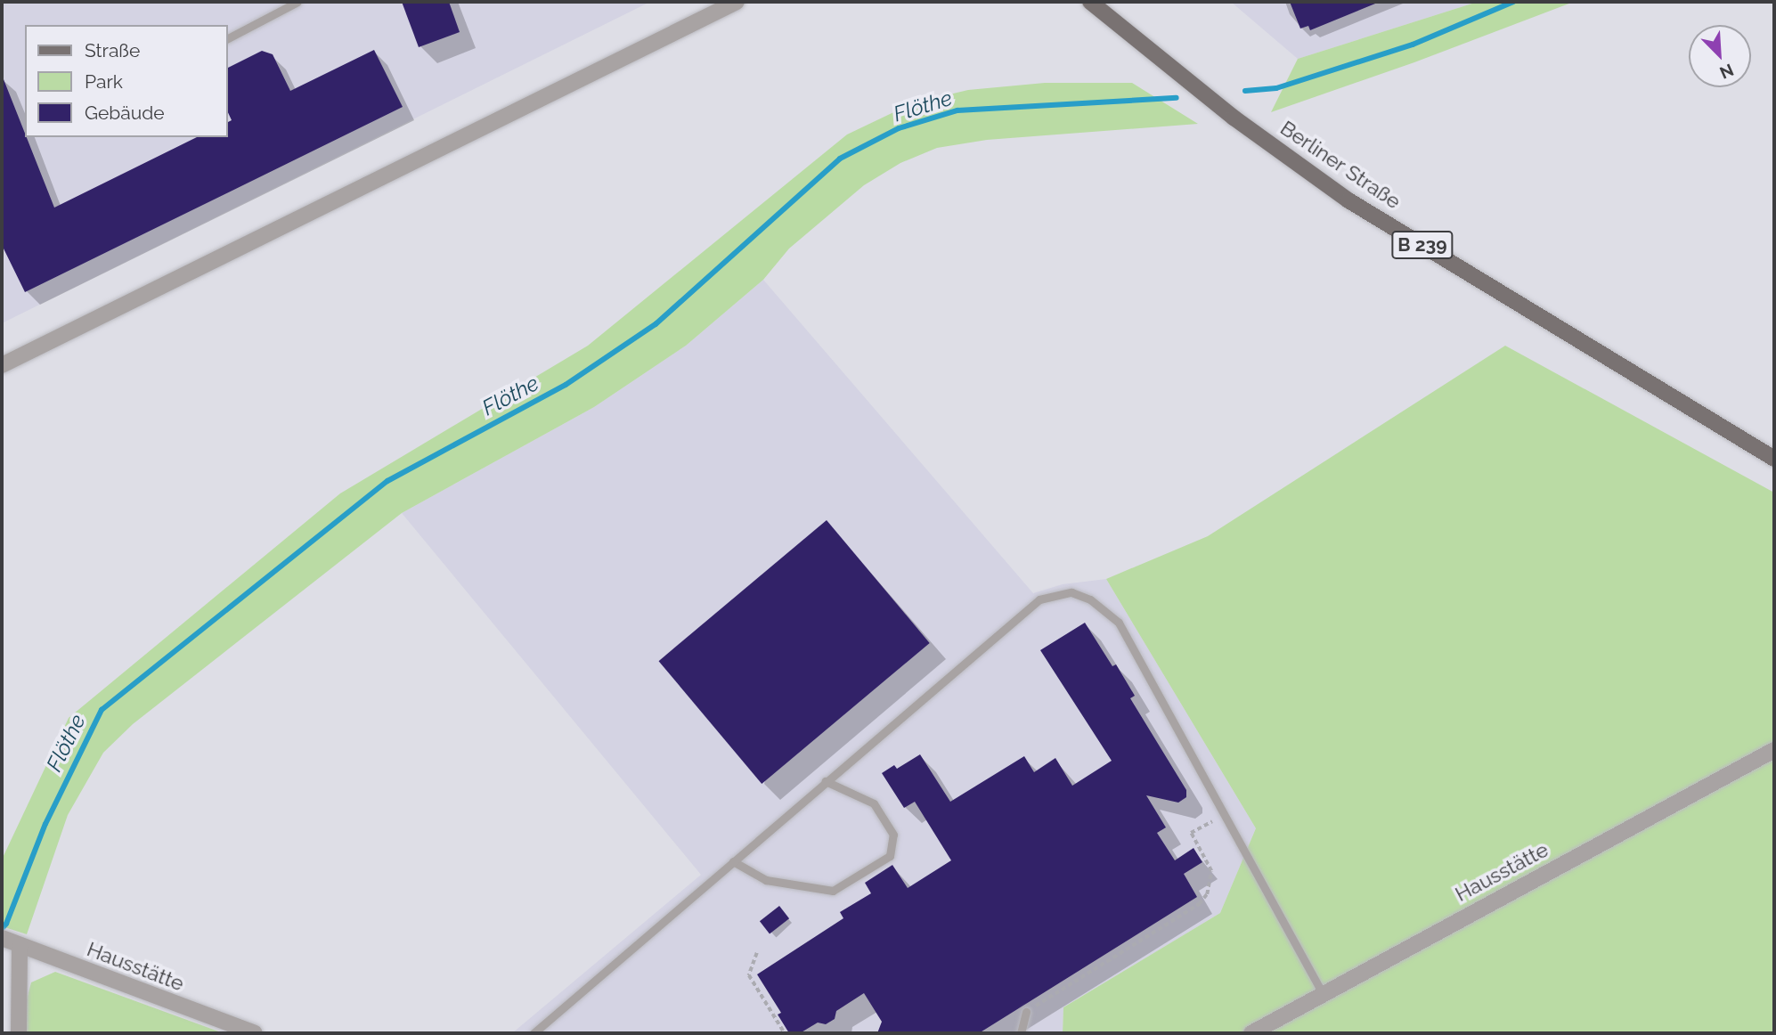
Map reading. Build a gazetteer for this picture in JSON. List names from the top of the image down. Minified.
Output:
{"streets":{"main road":["Berliner Straße","B 239"],"street":["Hausstätte"]},"water":["Flöthe"],"legend":["Straße","Park","Gebäude"],"north":"bottom right"}
